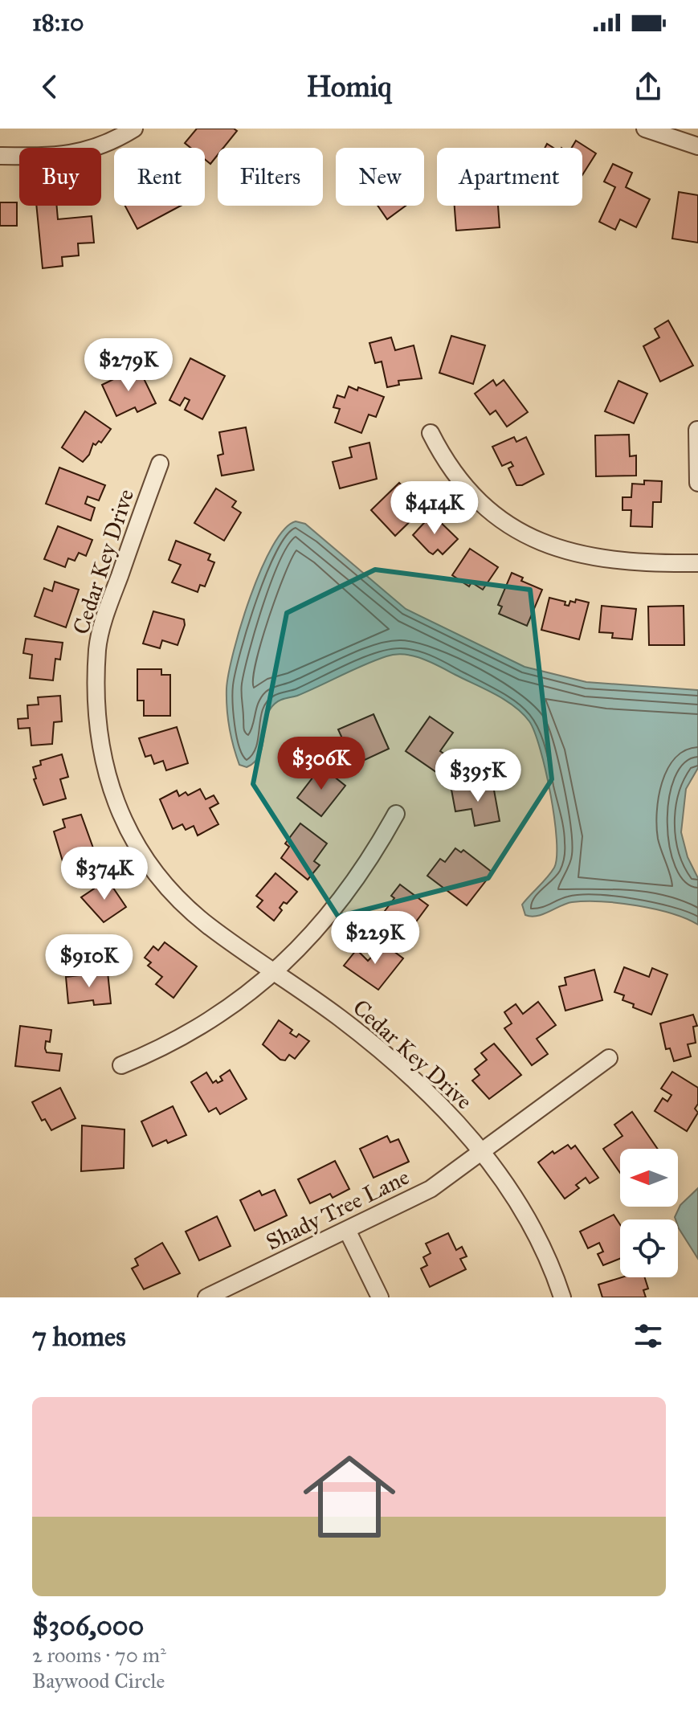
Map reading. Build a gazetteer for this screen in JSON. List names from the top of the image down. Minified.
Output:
{"streets":{"street":["Cedar Key Drive","Shady Tree Lane"]},"crossings":[["Cedar Key Drive","Shady Tree Lane"]],"north":"left","page":{"status":"18:10","header":"Homiq","chip":["Buy","Rent","Filters","New","Apartment"],"price":["$279K","$414K","$306K","$395K","$374K","$229K","$910K"],"heading":"7 homes","list":[{"name":"$306,000","note":"2 rooms · 70 m² · Baywood Circle"}]}}
